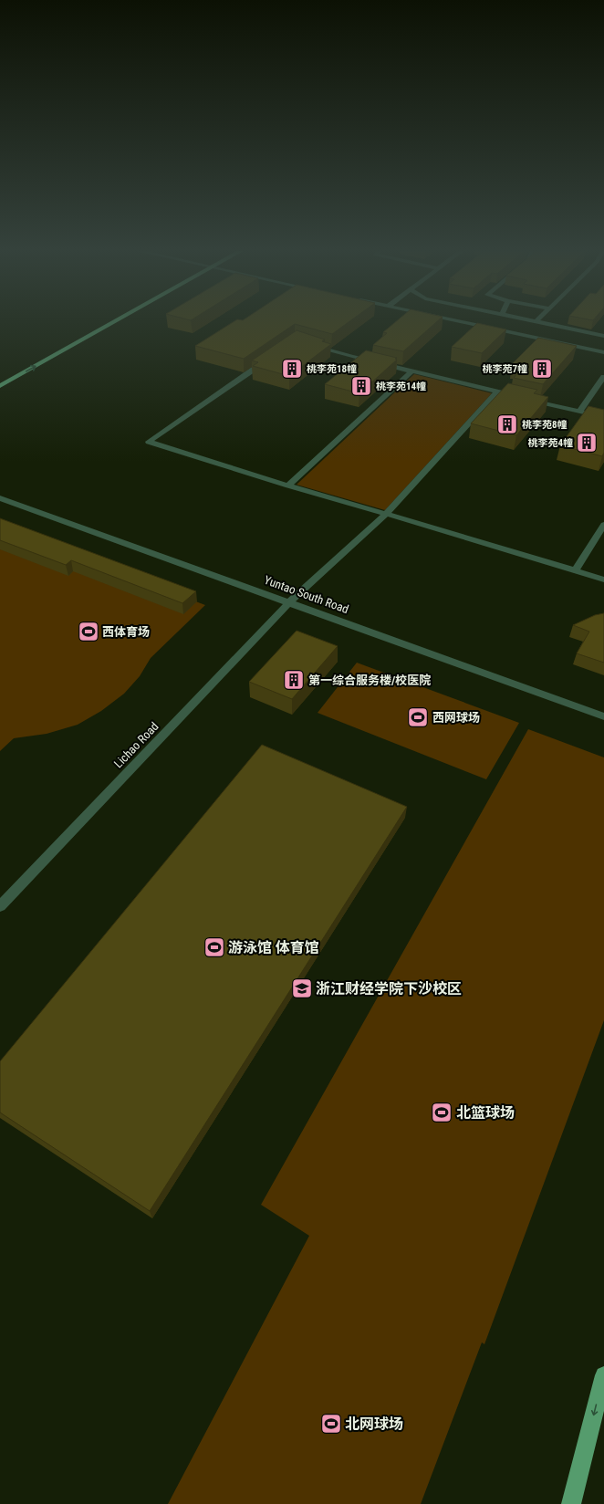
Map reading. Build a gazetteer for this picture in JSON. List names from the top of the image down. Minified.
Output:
{"streets":{"street":["Yuntao South Road","Lichao Road"]},"crossings":[["Yuntao South Road","Lichao Road"]],"places":{"building":["桃李苑18幢","桃李苑7幢","桃李苑14幢","桃李苑8幢","桃李苑4幢","第一综合服务楼/校医院"],"sports":["西体育场","西网球场","游泳馆 体育馆","北篮球场","北网球场"],"school or university":["浙江财经学院下沙校区"]}}
